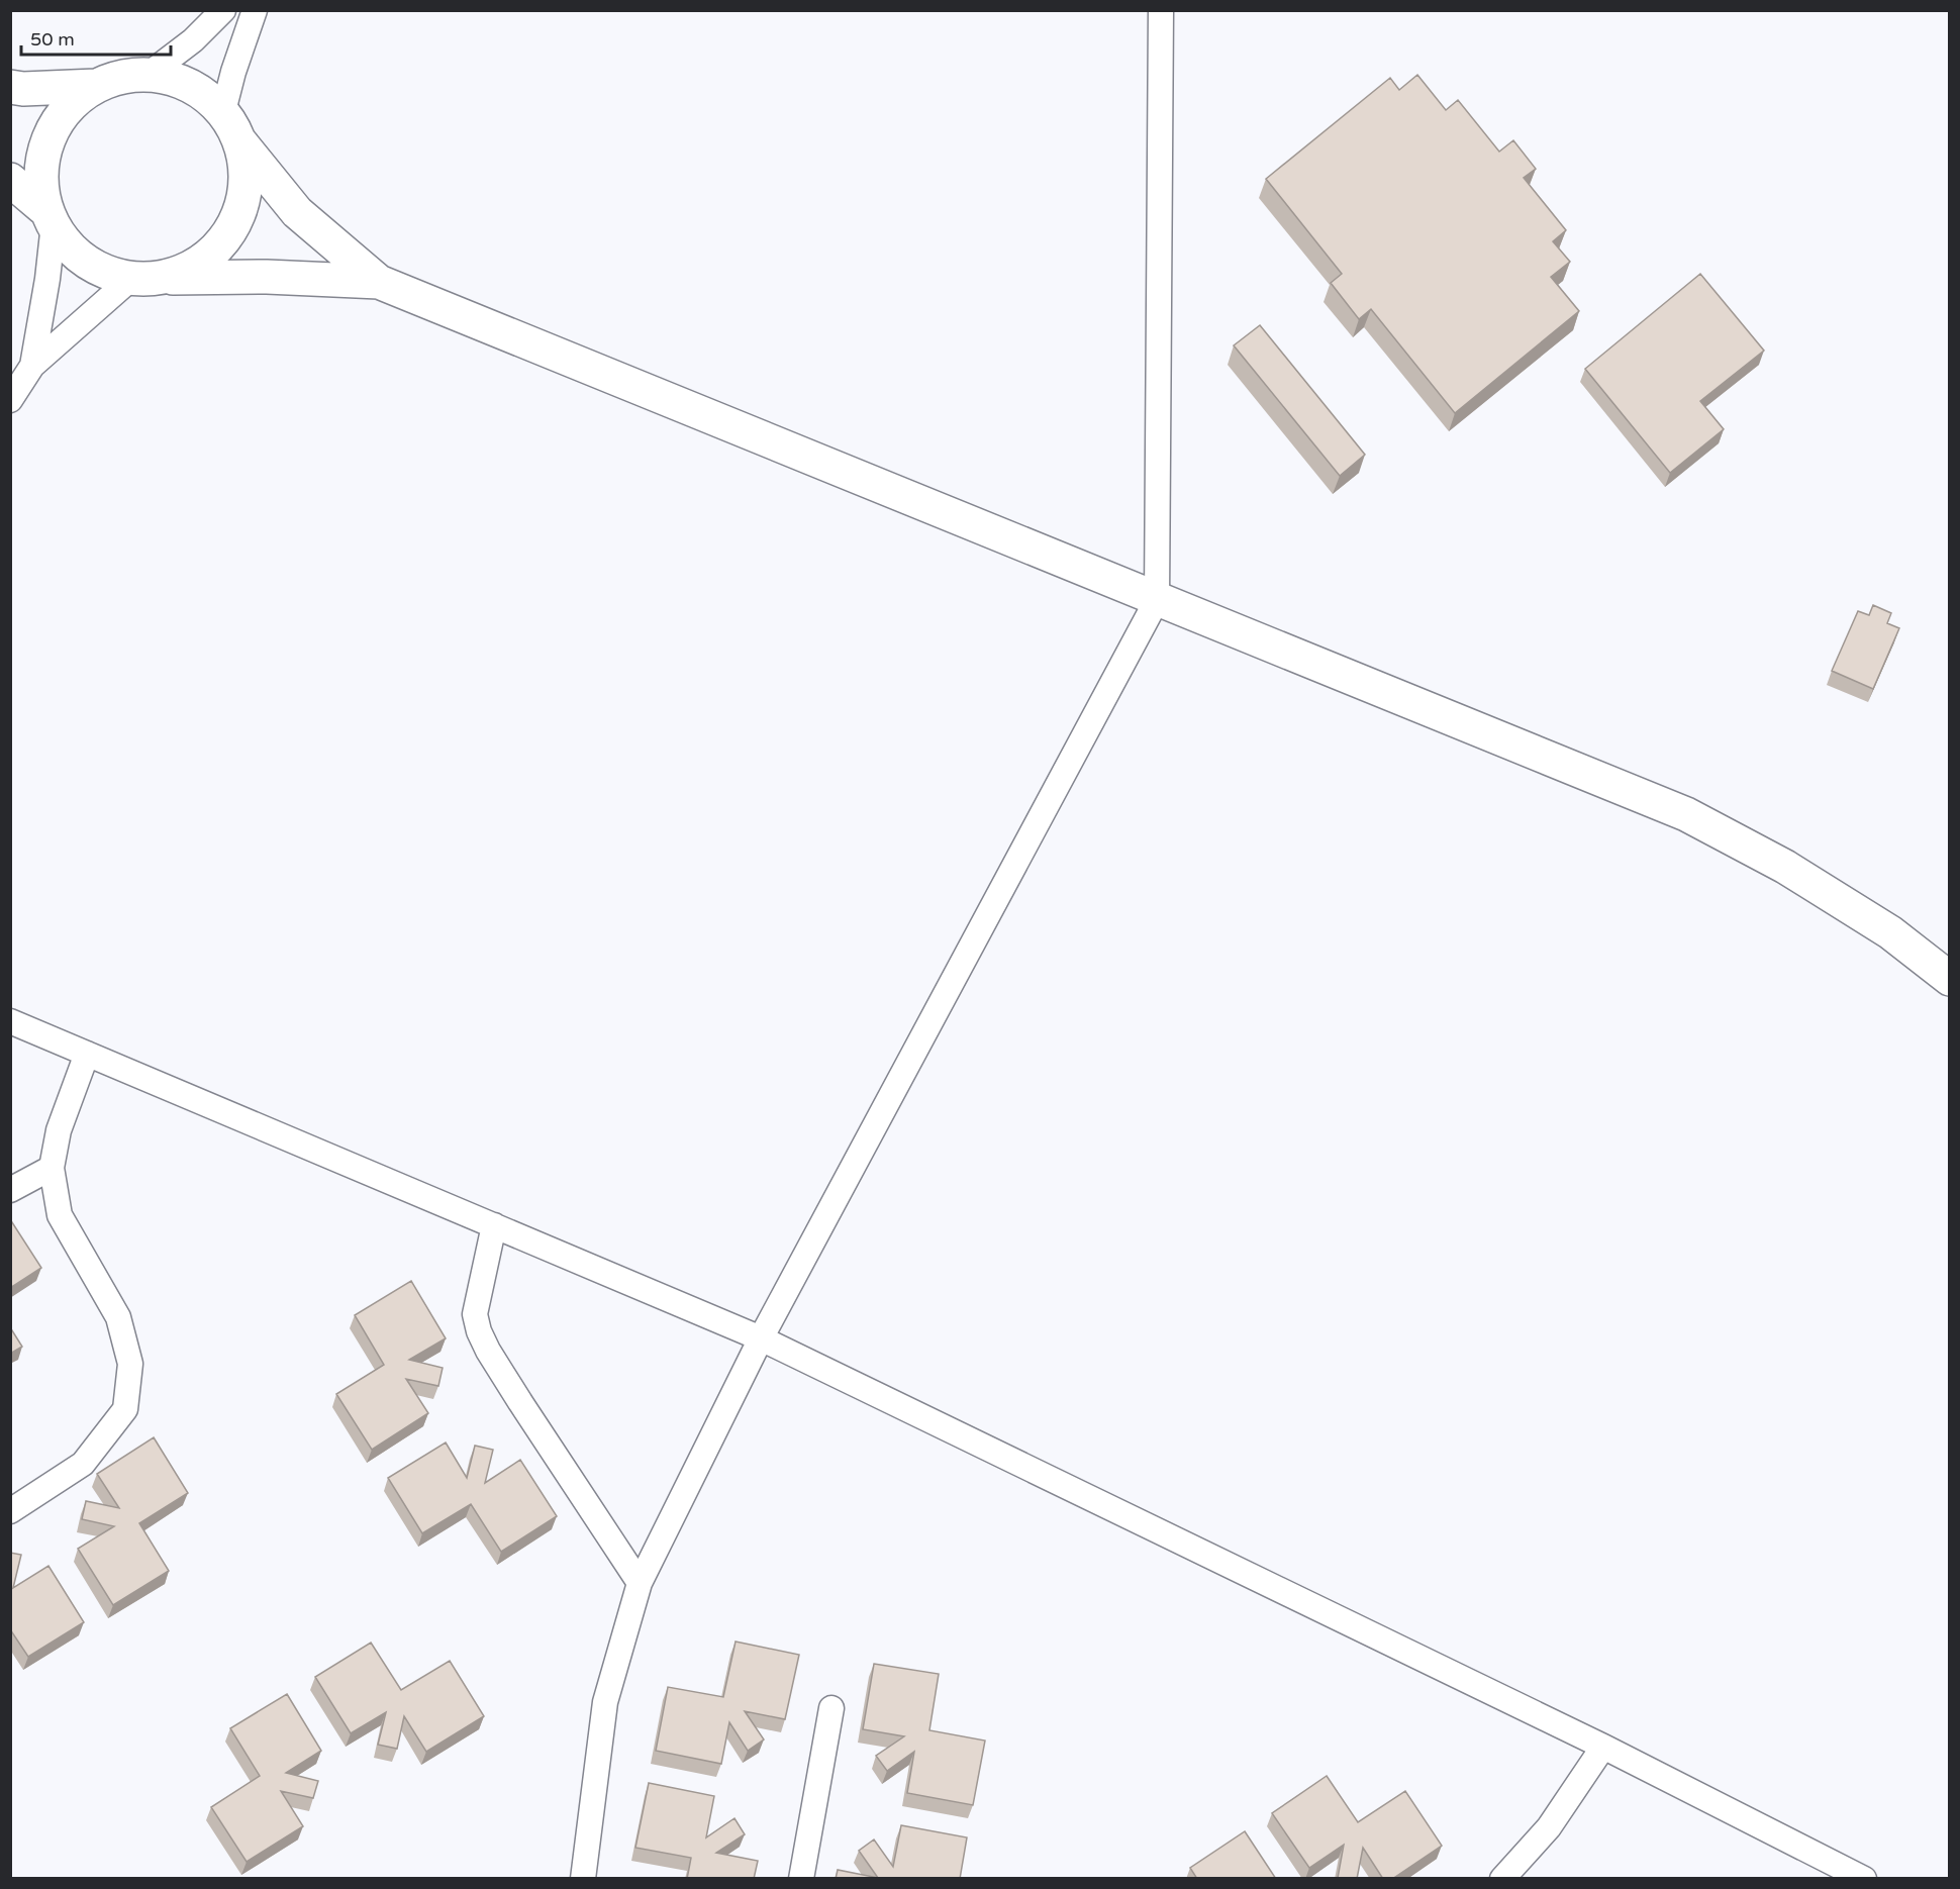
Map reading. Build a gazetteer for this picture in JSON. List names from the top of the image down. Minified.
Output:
{"scale_bar":"50 m"}
